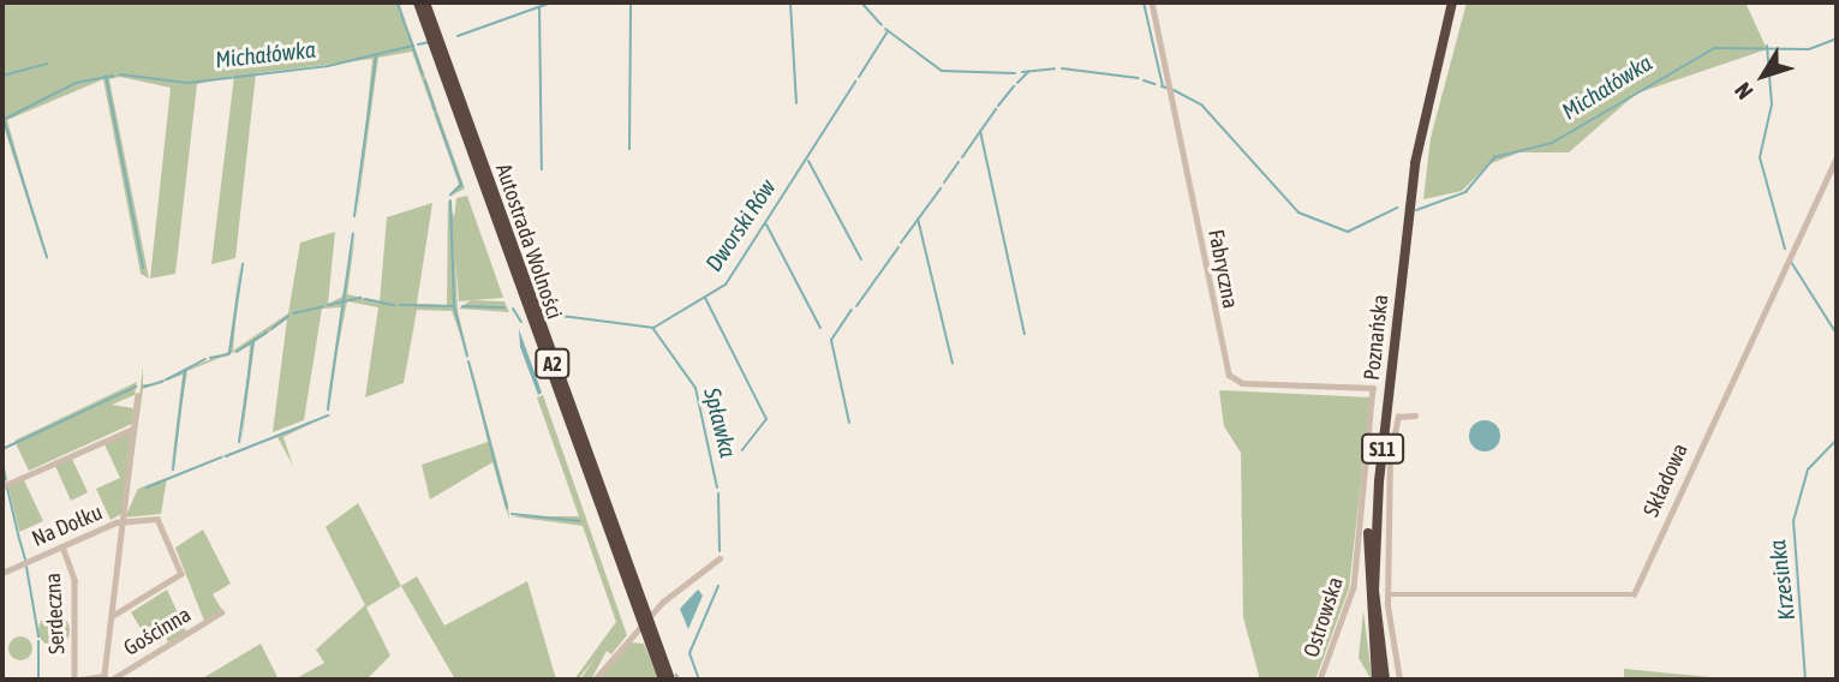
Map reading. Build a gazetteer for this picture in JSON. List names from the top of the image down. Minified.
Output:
{"streets":{"highway":["Autostrada Wolności","Poznańska","A2","S11"],"street":["Fabryczna","Składowa","Na Dołku","Serdeczna","Ostrowska","Gościnna"]},"crossings":[["Fabryczna","Ostrowska"],["Na Dołku","Serdeczna"]],"water":["Michałówka","Dworski Rów","Spławka","Krzesinka"],"north":"bottom left"}
